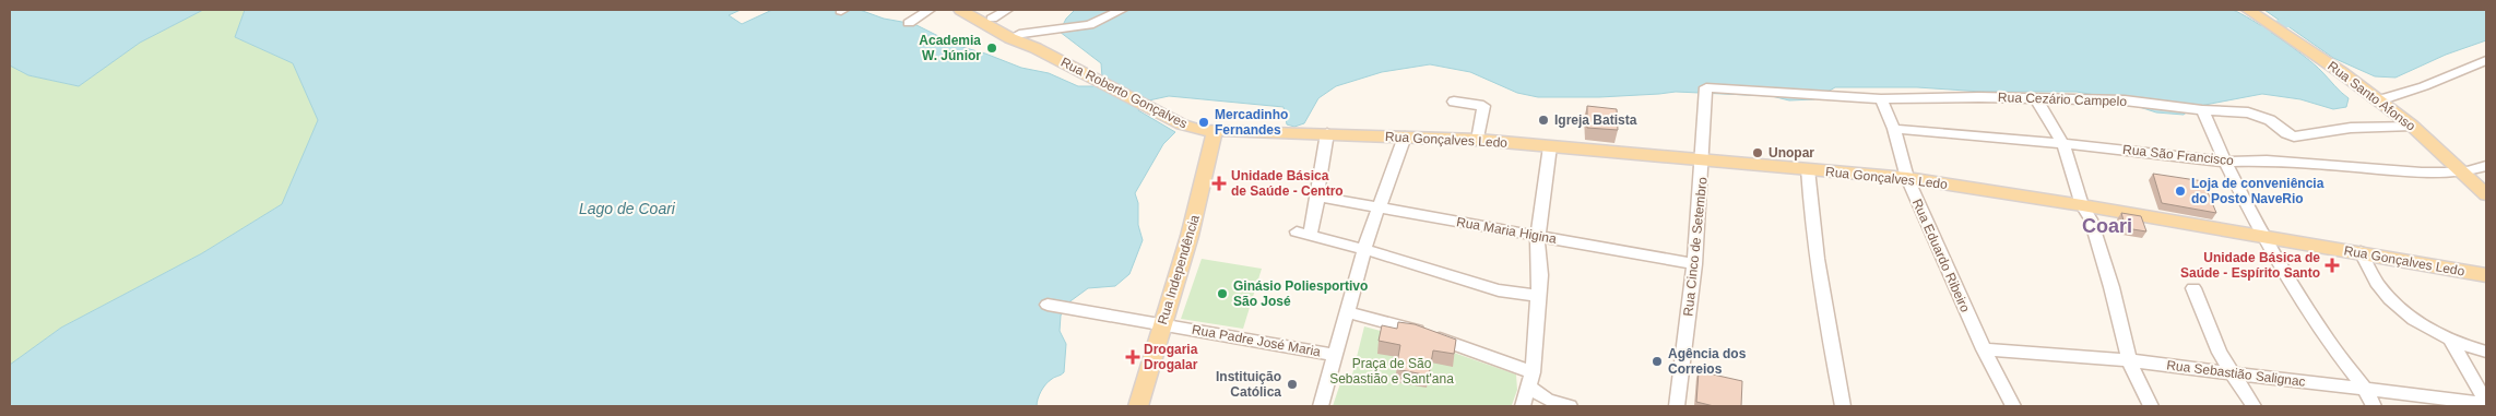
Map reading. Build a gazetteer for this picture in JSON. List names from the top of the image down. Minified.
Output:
{"streets":{"main road":["Rua Roberto Gonçalves","Rua Santo Afonso","Rua Gonçalves Ledo","Rua Independência"],"street":["Rua Cezário Campelo","Rua São Francisco","Rua Maria Higina","Rua Cinco de Setembro","Rua Eduardo Ribeiro","Rua Padre José Maria","Rua Sebastião Salignac"]},"crossings":[["Rua Roberto Gonçalves","Rua Gonçalves Ledo"],["Rua Roberto Gonçalves","Rua Independência"],["Rua Santo Afonso","Rua Cezário Campelo"],["Rua Santo Afonso","Rua São Francisco"],["Rua Cezário Campelo","Rua Cinco de Setembro"],["Rua Cezário Campelo","Rua Eduardo Ribeiro"],["Rua Gonçalves Ledo","Rua Cinco de Setembro"],["Rua Gonçalves Ledo","Rua Eduardo Ribeiro"],["Rua Gonçalves Ledo","Rua Independência"],["Rua São Francisco","Rua Eduardo Ribeiro"],["Rua Maria Higina","Rua Cinco de Setembro"],["Rua Eduardo Ribeiro","Rua Sebastião Salignac"],["Rua Independência","Rua Padre José Maria"]],"districts":["Coari"],"water":["Lago de Coari"],"parks":["Praça de São Sebastião e Sant'ana"],"places":{"other":["Academia W. Júnior","Igreja Batista","Mercadinho Fernandes","Unopar","Loja de conveniência do Posto NaveRio","Ginásio Poliesportivo São José","Agência dos Correios","Instituição Católica"],"health":["Unidade Básica de Saúde - Centro","Unidade Básica de Saúde - Espírito Santo","Drogaria Drogalar"]}}
